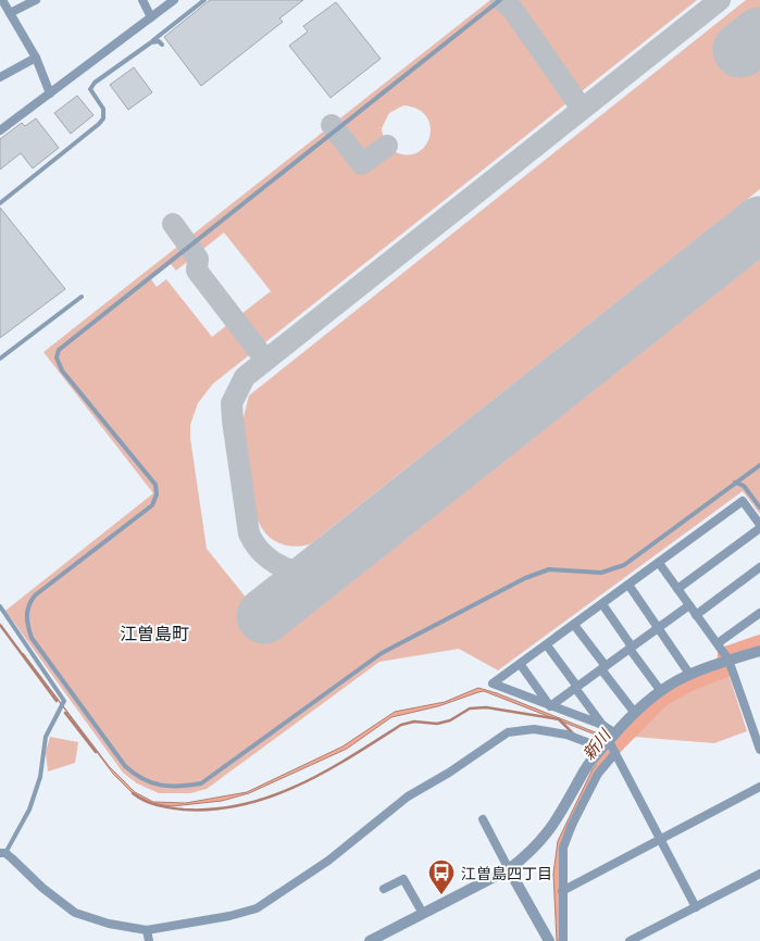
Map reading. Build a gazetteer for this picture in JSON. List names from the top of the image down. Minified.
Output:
{"districts":["江曽島町"],"water":["新川"],"places":{"bus stop":["江曽島四丁目"]}}
